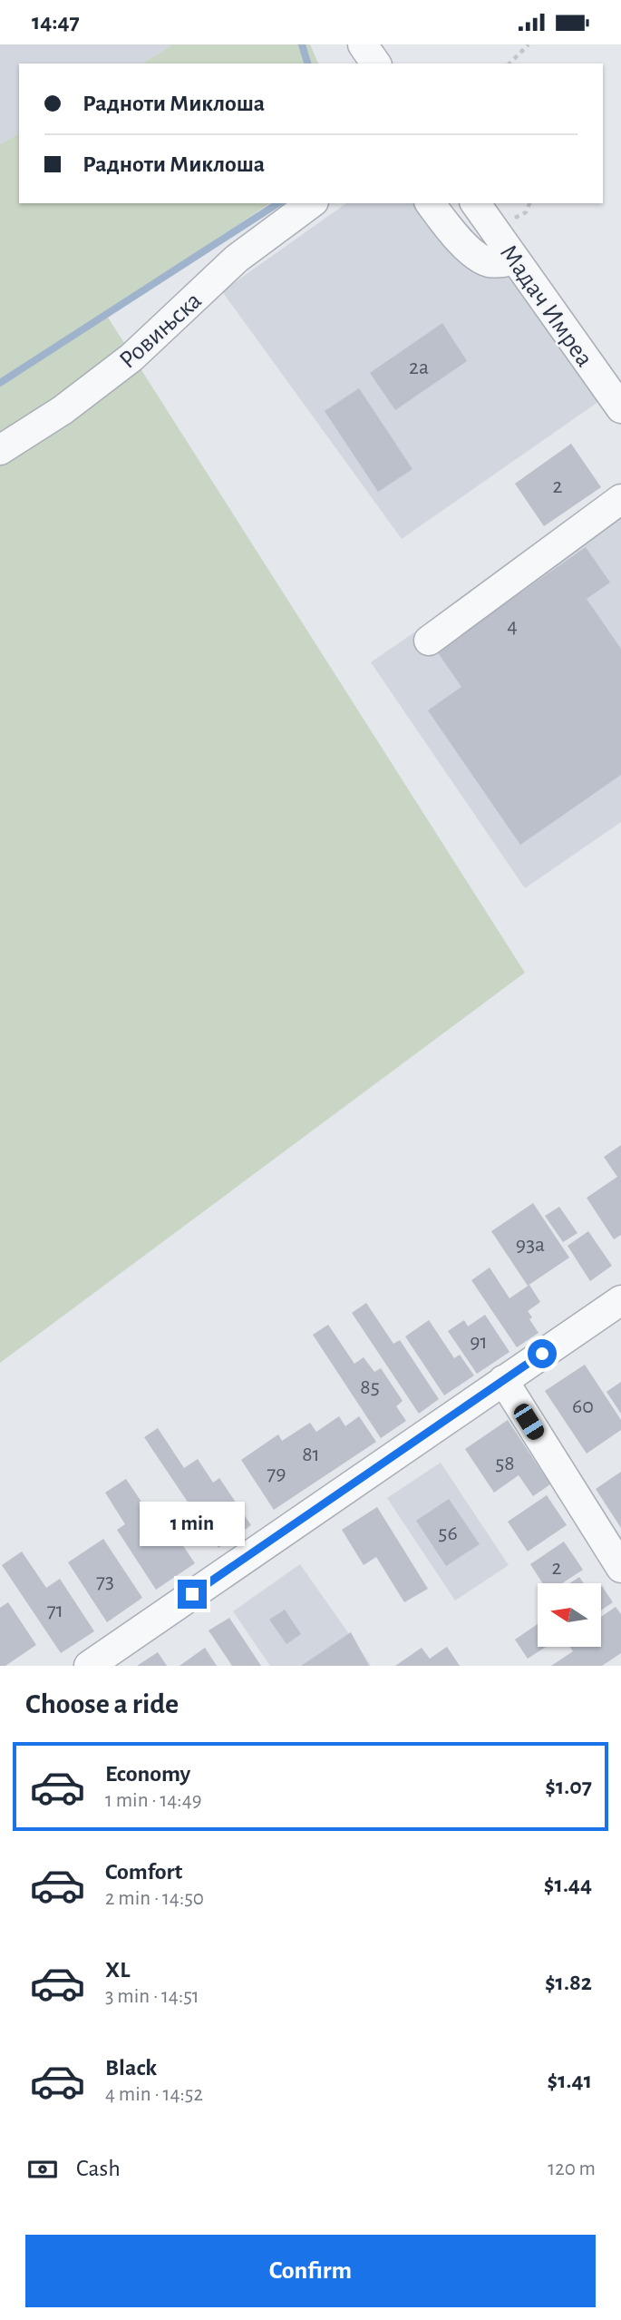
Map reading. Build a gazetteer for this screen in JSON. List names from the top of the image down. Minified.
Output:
{"streets":{"street":["Мадач Имреа","Ровињска"]},"house_numbers":["2a","2","4","93a","91","85","60","81","58","79","56","2","73","71"],"north":"left","page":{"status":"14:47","banner":["Радноти Миклоша","Радноти Миклоша"],"bubble":"1 min","heading":"Choose a ride","list":[{"name":"Economy","note":"1 min · 14:49","value":"$1.07"},{"name":"Comfort","note":"2 min · 14:50","value":"$1.44"},{"name":"XL","note":"3 min · 14:51","value":"$1.82"},{"name":"Black","note":"4 min · 14:52","value":"$1.41"}],"pay":["Cash","120 m"],"buttons":"Confirm"}}
